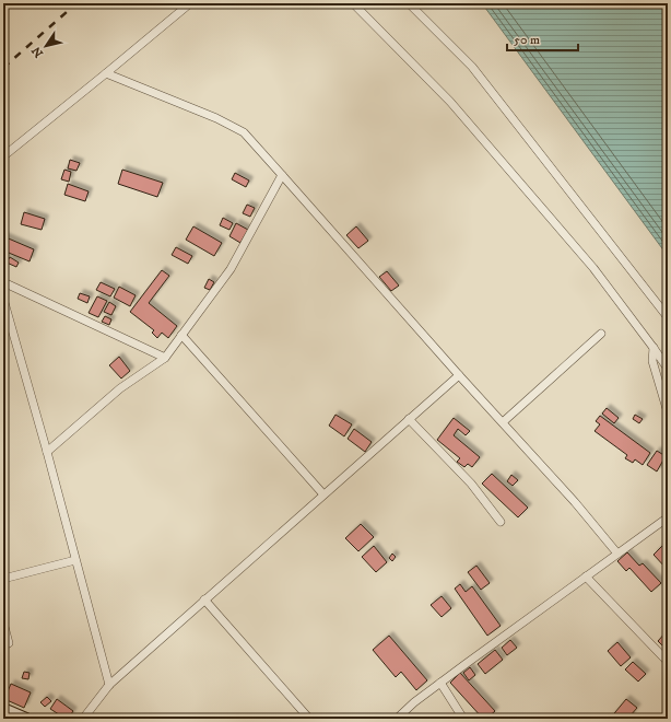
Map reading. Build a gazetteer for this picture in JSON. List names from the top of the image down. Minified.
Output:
{"scale_bar":"50 m","north":"bottom left"}
